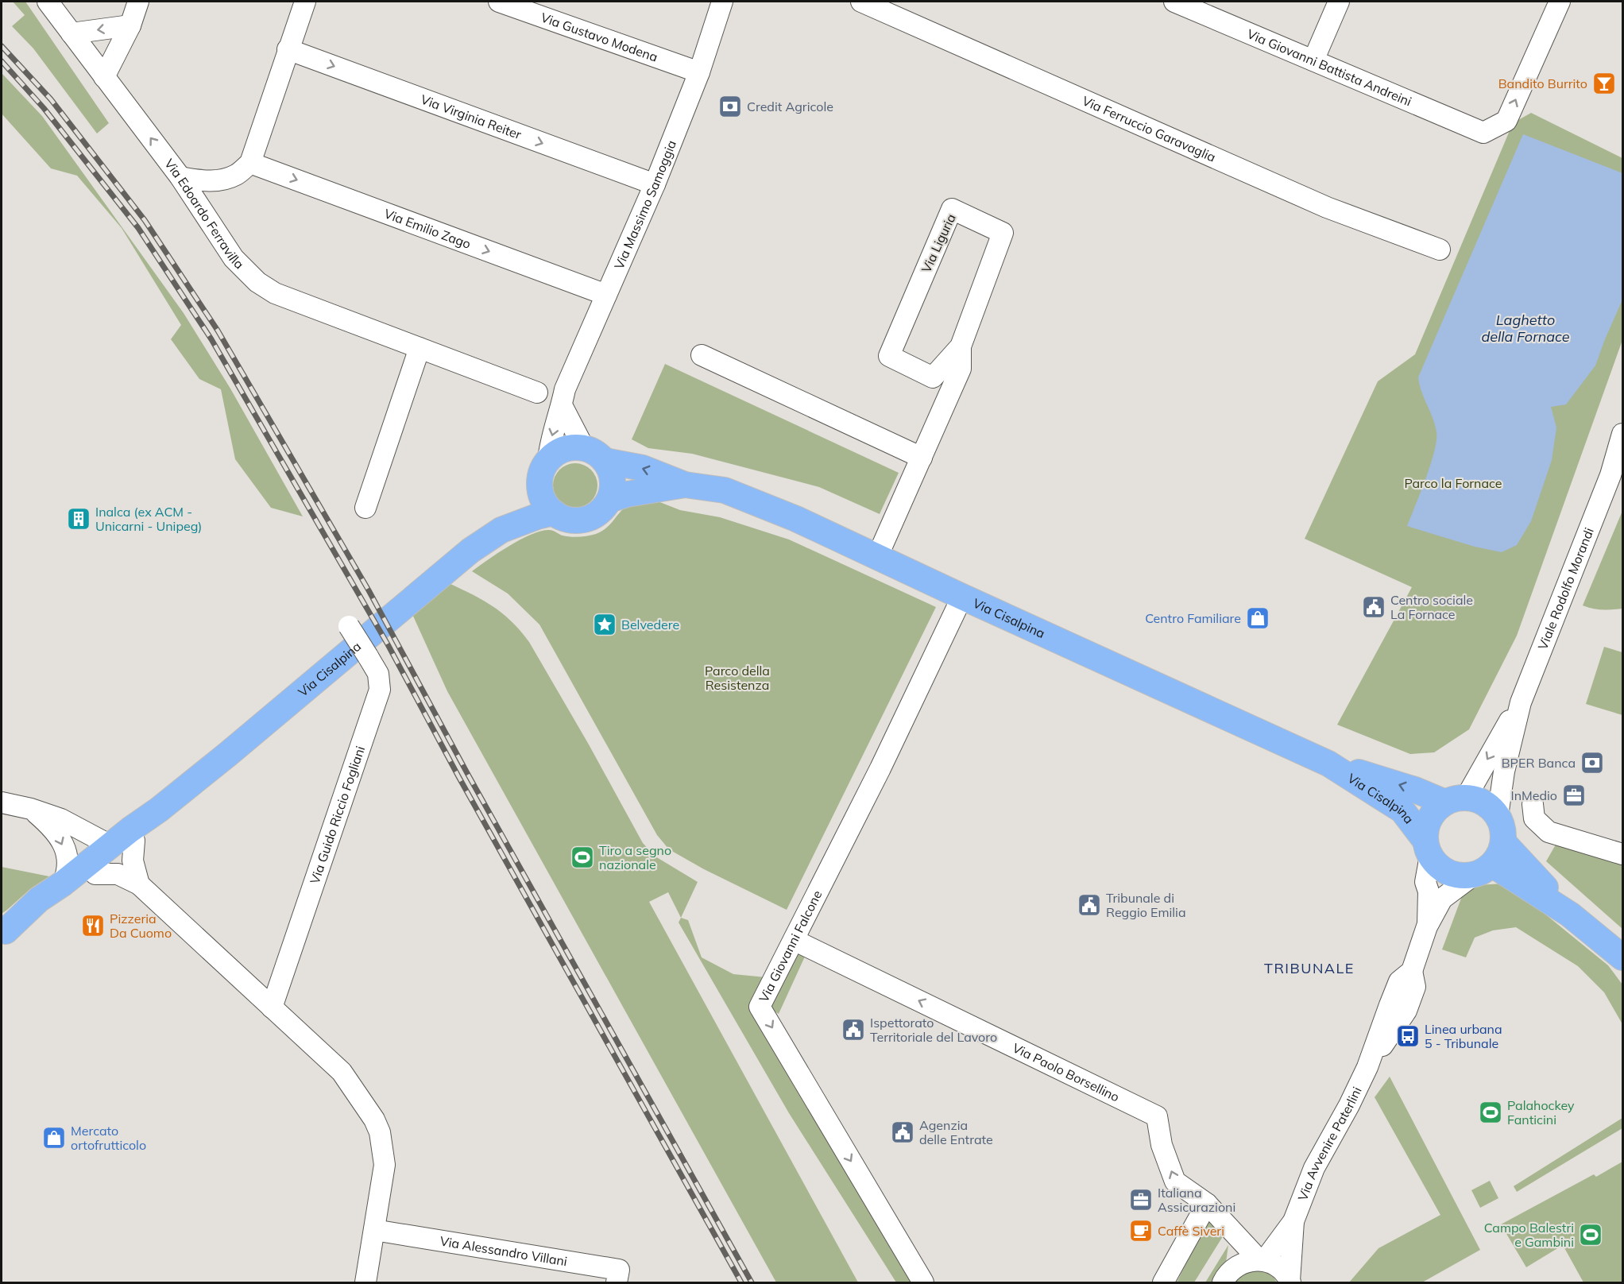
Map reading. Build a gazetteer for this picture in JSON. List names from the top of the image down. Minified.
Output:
{"streets":{"main road":["Via Cisalpina"],"street":["Via Gustavo Modena","Via Giovanni Battista Andreini","Via Virginia Reiter","Via Ferruccio Garavaglia","Via Massimo Samoggia","Via Edoardo Ferravilla","Via Emilio Zago","Via Liguria","Viale Rodolfo Morandi","Via Guido Riccio Fogliani","Via Giovanni Falcone","Via Paolo Borsellino","Via Avvenire Paterlini","Via Alessandro Villani"]},"crossings":[["Via Gustavo Modena","Via Massimo Samoggia"],["Via Virginia Reiter","Via Massimo Samoggia"],["Via Massimo Samoggia","Via Emilio Zago"],["Via Massimo Samoggia","Via Cisalpina"],["Via Liguria","Via Cisalpina"],["Viale Rodolfo Morandi","Via Cisalpina"],["Viale Rodolfo Morandi","Via Avvenire Paterlini"],["Via Cisalpina","Via Giovanni Falcone"],["Via Cisalpina","Via Avvenire Paterlini"],["Via Giovanni Falcone","Via Paolo Borsellino"],["Via Paolo Borsellino","Via Avvenire Paterlini"]],"one_way":["Via Virginia Reiter","Via Emilio Zago","Via Giovanni Falcone","Via Paolo Borsellino"],"districts":["TRIBUNALE"],"water":["Laghetto della Fornace"],"parks":["Parco la Fornace","Parco della Resistenza"],"places":{"bar":["Bandito Burrito"],"bank":["Credit Agricole","BPER Banca"],"building":["Inalca (ex ACM - Unicarni - Unipeg)"],"public building":["Centro sociale La Fornace","Tribunale di Reggio Emilia","Ispettorato Territoriale del Lavoro","Agenzia delle Entrate"],"shop":["Centro Familiare","Mercato ortofrutticolo"],"place":["Belvedere"],"office":["InMedio","Italiana Assicurazioni"],"sports":["Tiro a segno nazionale","Palahockey Fanticini","Campo Balestri e Gambini"],"restaurant":["Pizzeria Da Cuomo"],"bus stop":["Linea urbana 5 - Tribunale"],"cafe":["Caffè Siveri"]}}
